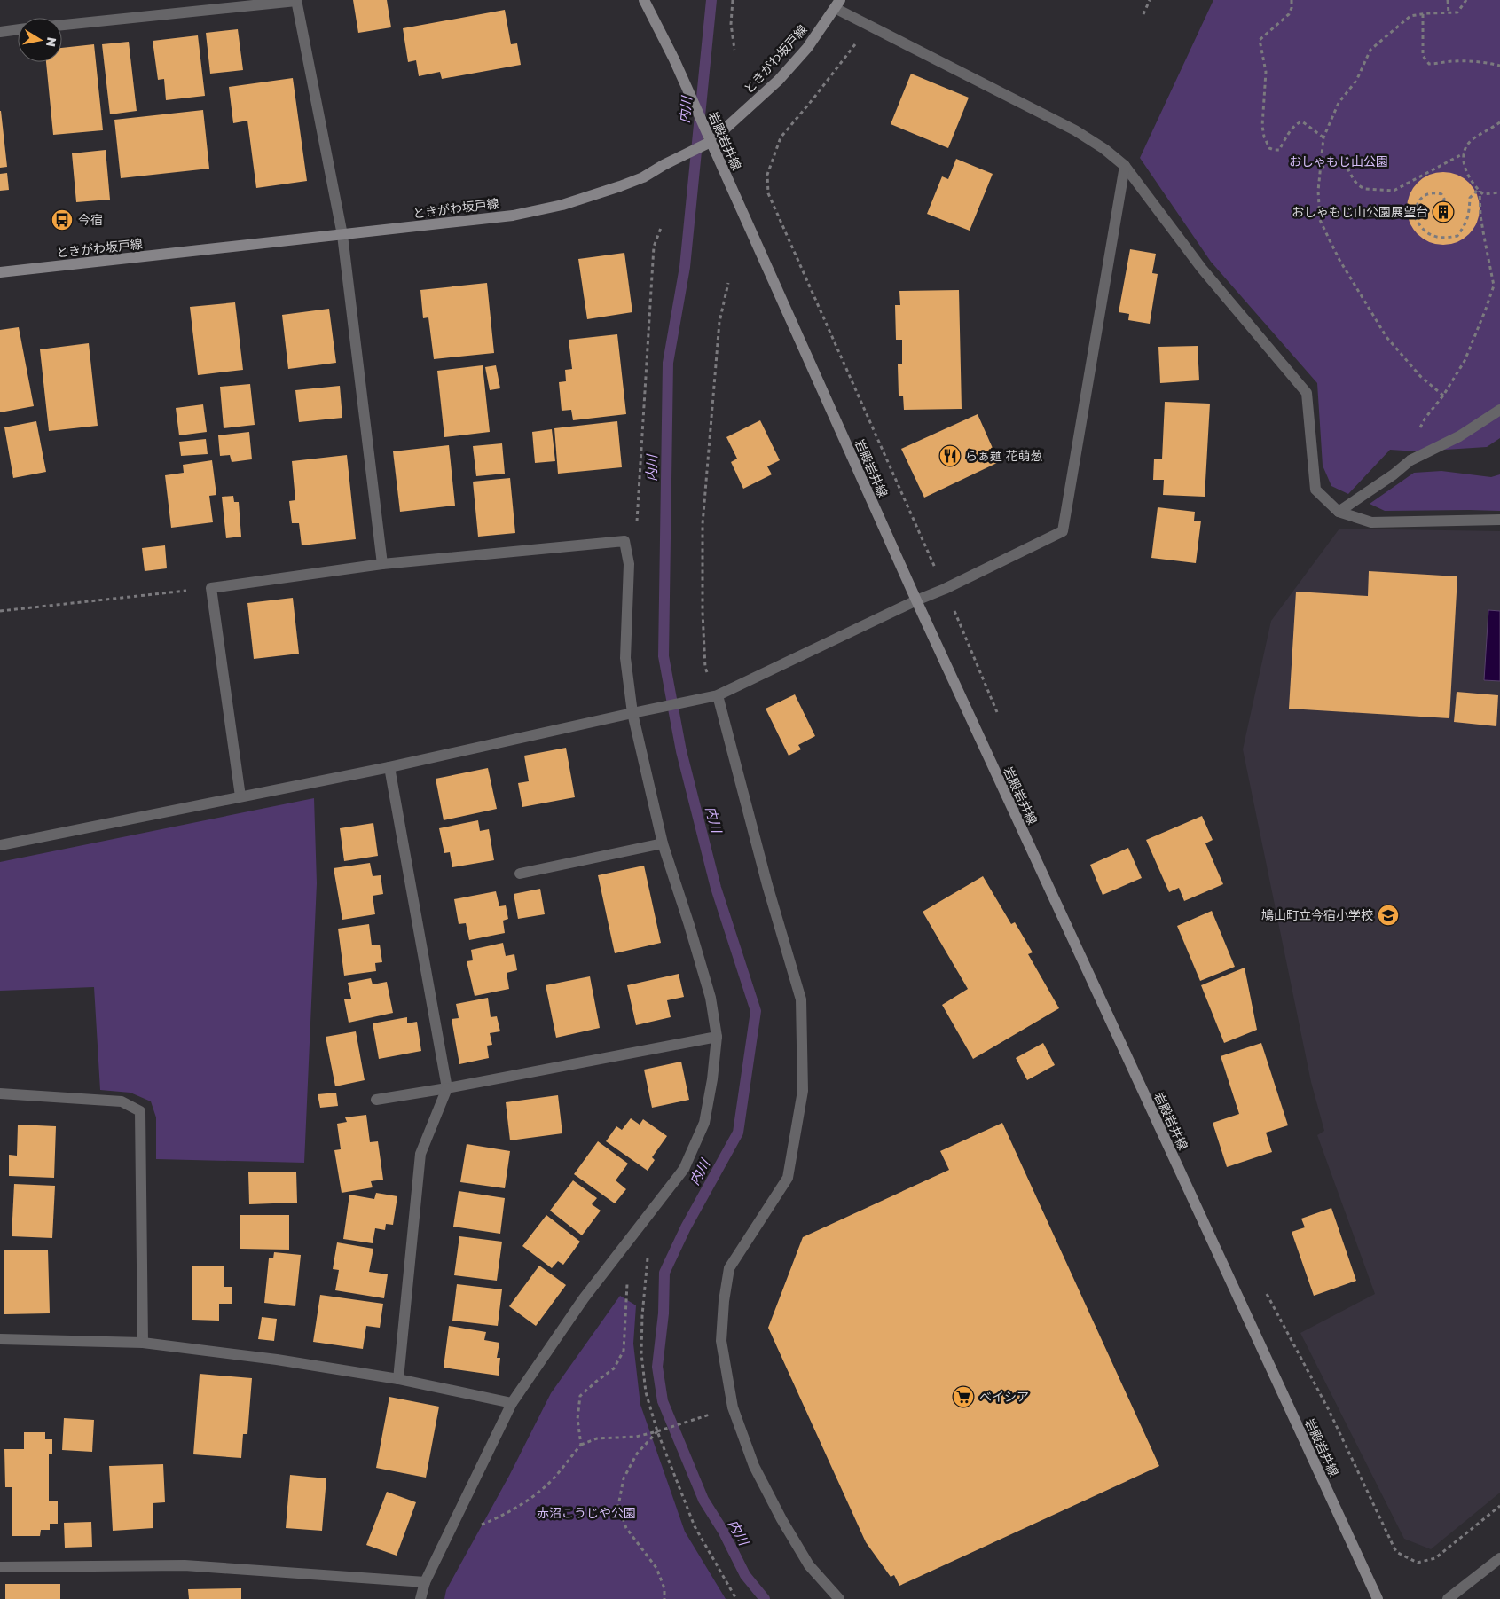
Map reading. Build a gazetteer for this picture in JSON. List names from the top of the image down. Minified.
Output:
{"streets":{"main road":["ときがわ坂戸線","岩殿岩井線"]},"crossings":[["ときがわ坂戸線","岩殿岩井線"]],"water":["内川"],"parks":["おしゃもじ山公園","赤沼こうじや公園"],"places":{"building":["おしゃもじ山公園展望台"],"bus stop":["今宿"],"restaurant":["らぁ麺 花萌葱"],"school or university":["鳩山町立今宿小学校"],"supermarket":["ベイシア"]},"north":"right"}
